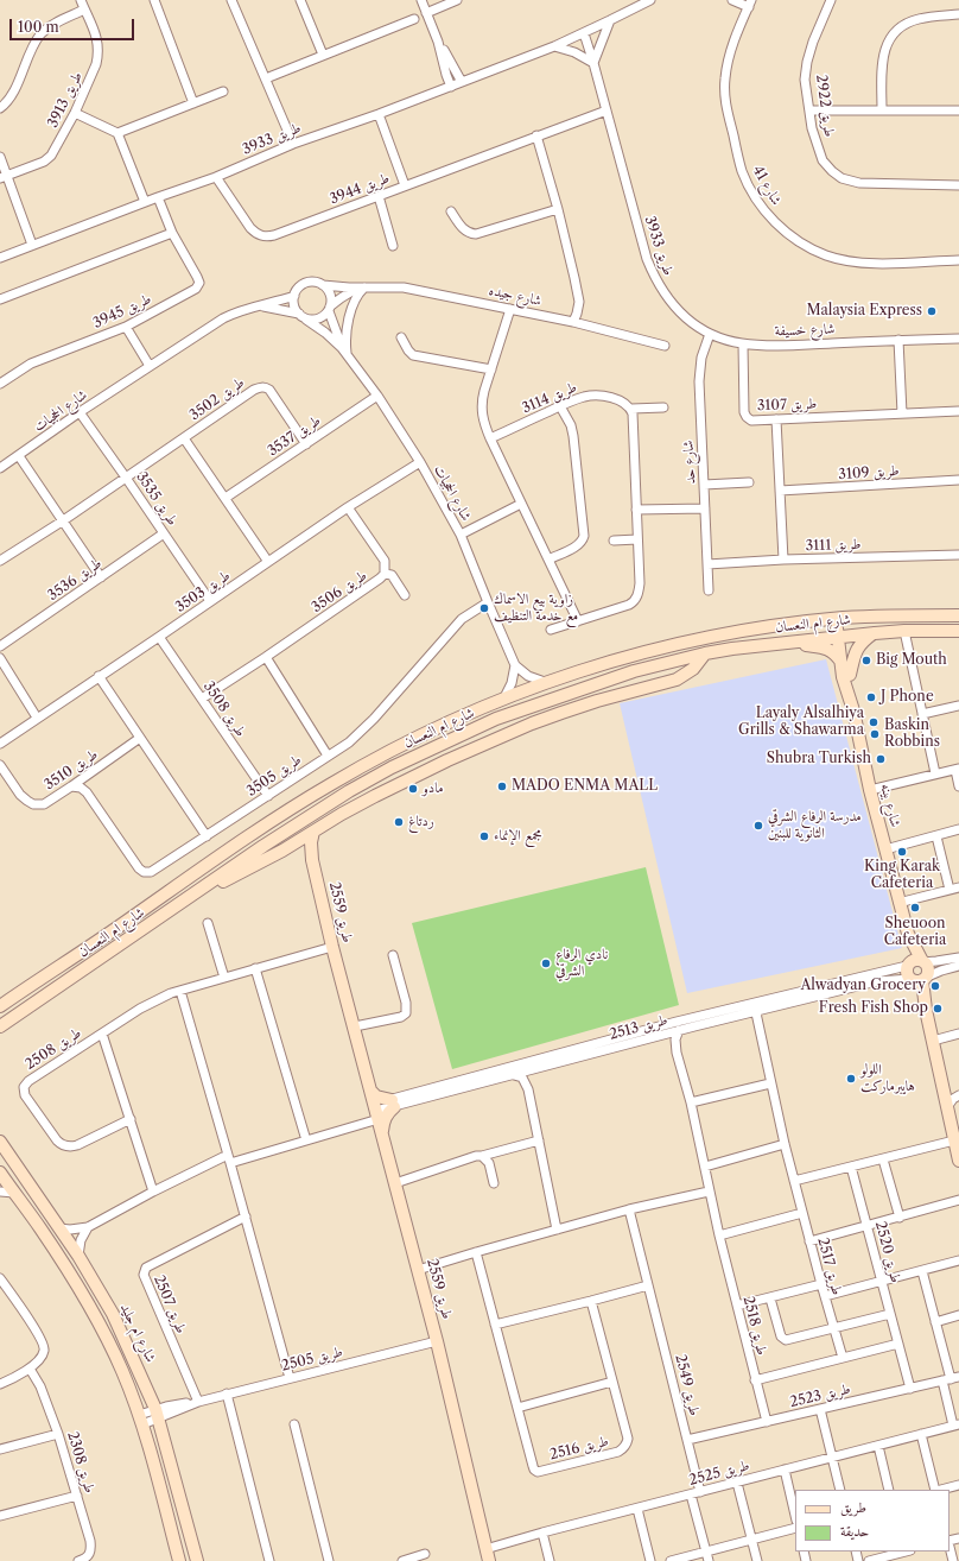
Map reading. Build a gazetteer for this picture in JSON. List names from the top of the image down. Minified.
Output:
{"streets":{"street":["طريق 3913","طريق 2922","طريق 3933","شارع 41","طريق 3944","شارع جيده","طريق 3945","شارع خسيفة","طريق 3114","طريق 3502","طريق 3107","شارع الحجيات","طريق 3537","شارع حد","طريق 3109","طريق 3535","طريق 3111","طريق 3536","طريق 3503","طريق 3506","شارع ام النعسان","طريق 3508","طريق 3510","طريق 3505","شارع بينه","طريق 2559","طريق 2513","طريق 2508","طريق 2520","طريق 2517","طريق 2507","طريق 2518","شارع ام جليد","طريق 2505","طريق 2549","طريق 2523","طريق 2516","طريق 2308","طريق 2525"]},"crossings":[["طريق 3933","طريق 3944"],["طريق 3933","طريق 3945"],["طريق 3933","شارع خسيفة"],["طريق 3933","شارع حد"],["شارع جيده","شارع الحجيات"],["شارع خسيفة","طريق 3107"],["شارع خسيفة","شارع حد"],["طريق 3502","طريق 3537"],["طريق 3502","طريق 3535"],["شارع الحجيات","طريق 3537"],["شارع الحجيات","طريق 3535"],["شارع الحجيات","طريق 3503"],["شارع الحجيات","طريق 3505"],["شارع حد","طريق 3111"],["طريق 3535","طريق 3536"],["طريق 3535","طريق 3503"],["طريق 3503","طريق 3506"],["طريق 3503","طريق 3508"],["طريق 3506","طريق 3508"],["شارع ام النعسان","شارع بينه"],["طريق 3508","طريق 3505"],["طريق 3510","طريق 3505"],["شارع بينه","طريق 2513"],["طريق 2559","طريق 2513"],["طريق 2559","طريق 2508"],["طريق 2559","طريق 2505"],["طريق 2559","طريق 2525"],["طريق 2513","طريق 2517"],["طريق 2513","طريق 2518"],["طريق 2520","طريق 2523"],["طريق 2507","طريق 2505"],["طريق 2518","طريق 2523"],["شارع ام جليد","طريق 2505"],["طريق 2549","طريق 2523"],["طريق 2549","طريق 2525"]],"places":["Malaysia Express","زاوية بيع الاسماك مع خدمة التنظيف","Big Mouth","J Phone","Layaly Alsalhiya Grills & Shawarma","Baskin Robbins","Shubra Turkish","MADO ENMA MALL","مادو","ردتاغ","مدرسة الرفاع الشرقي الثانوية للبنين","مجمع الإنماء","King Karak Cafeteria","Sheuoon Cafeteria","نادي الرفاع الشرقي","Alwadyan Grocery","Fresh Fish Shop","اللولو هايبرماركت"],"legend":["طريق","حديقة"],"scale_bar":"100 m"}
